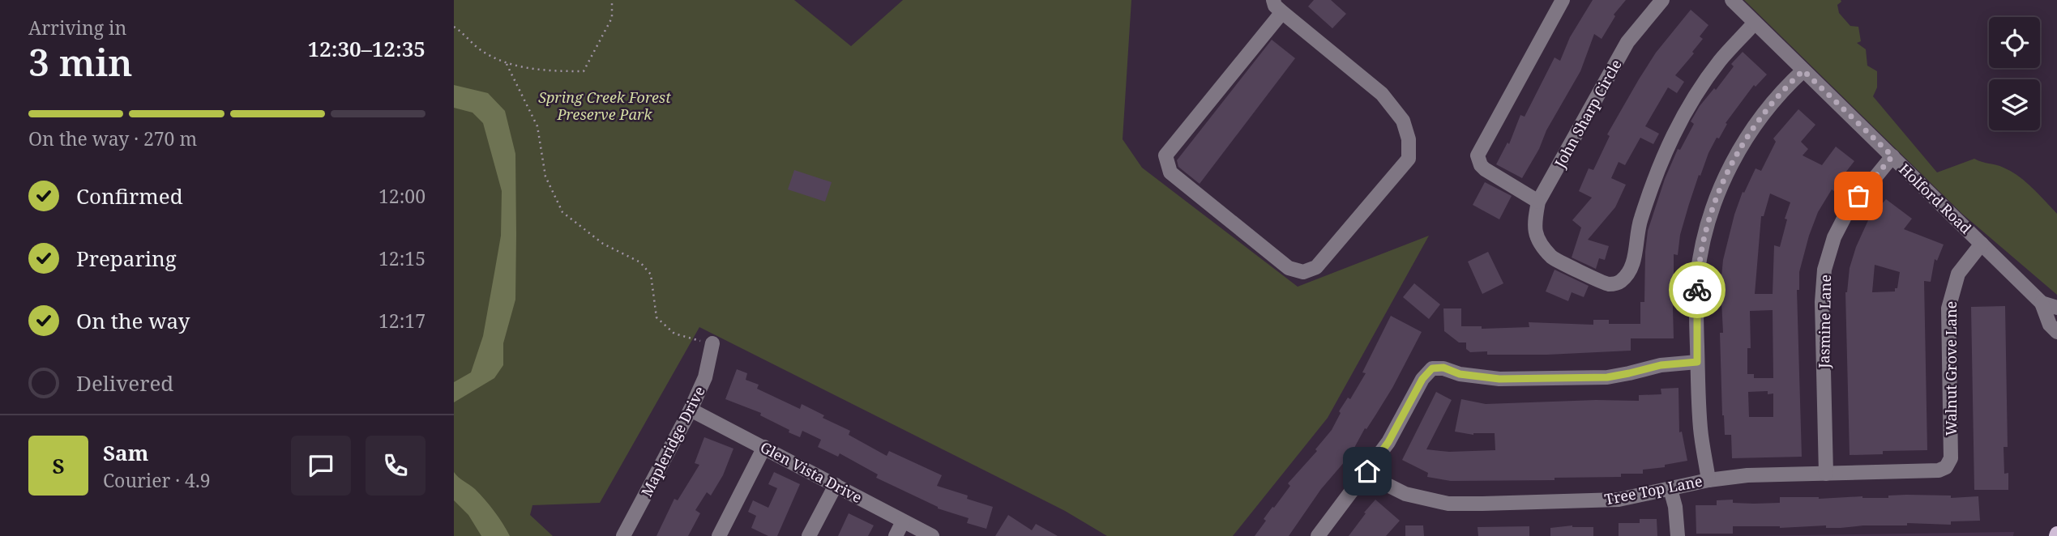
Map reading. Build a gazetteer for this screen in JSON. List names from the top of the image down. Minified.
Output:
{"streets":{"street":["John Sharp Circle","Holford Road","Jasmine Lane","Walnut Grove Lane","Mapleridge Drive","Glen Vista Drive","Tree Top Lane"]},"crossings":[["John Sharp Circle","Holford Road"],["Holford Road","Jasmine Lane"],["Holford Road","Walnut Grove Lane"],["Jasmine Lane","Tree Top Lane"],["Walnut Grove Lane","Tree Top Lane"],["Mapleridge Drive","Glen Vista Drive"]],"parks":["Spring Creek Forest Preserve Park"],"page":{"heading":["3 min","Arriving in","12:30–12:35"],"panel":["Sam","Courier · 4.9"],"bar":"On the way · 270 m","list":[["Confirmed","12:00"],["Preparing","12:15"],["On the way","12:17"],"Delivered"],"round":"S"}}
